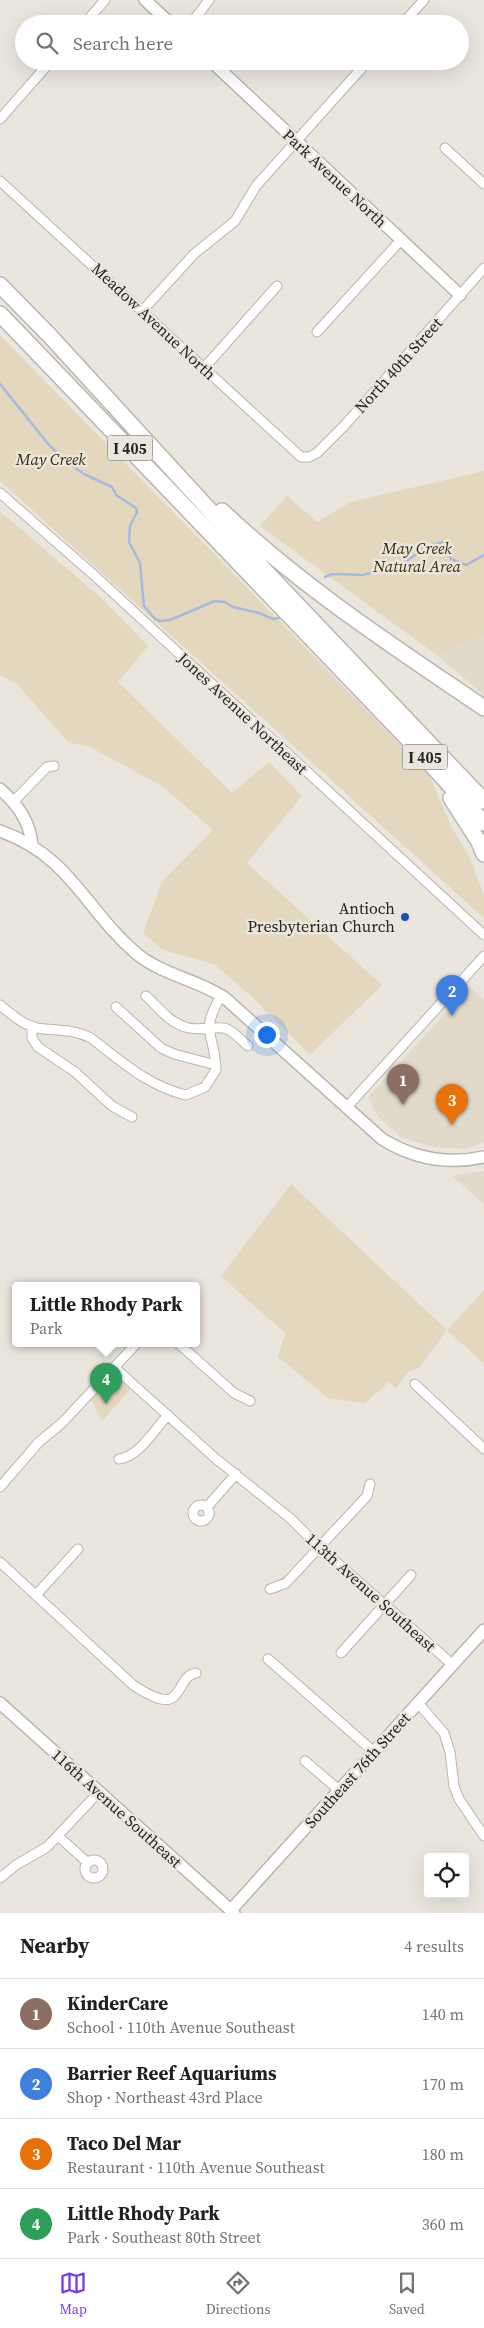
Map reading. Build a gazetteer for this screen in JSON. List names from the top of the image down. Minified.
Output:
{"streets":{"highway":["I 405"],"street":["Park Avenue North","Meadow Avenue North","North 40th Street","Jones Avenue Northeast","113th Avenue Southeast","Southeast 76th Street","116th Avenue Southeast"]},"crossings":[["Park Avenue North","North 40th Street"],["Meadow Avenue North","North 40th Street"],["113th Avenue Southeast","Southeast 76th Street"],["Southeast 76th Street","116th Avenue Southeast"]],"parks":["May Creek","May Creek Natural Area"],"places":["Antioch Presbyterian Church"],"page":{"search":"Search here","pins":["2","1","3","4"],"popup":["Little Rhody Park","Park"],"heading":["Nearby","4 results"],"list":[{"mark":"1","name":"KinderCare","note":"School · 110th Avenue Southeast","value":"140 m"},{"mark":"2","name":"Barrier Reef Aquariums","note":"Shop · Northeast 43rd Place","value":"170 m"},{"mark":"3","name":"Taco Del Mar","note":"Restaurant · 110th Avenue Southeast","value":"180 m"},{"mark":"4","name":"Little Rhody Park","note":"Park · Southeast 80th Street","value":"360 m"}],"nav":["Map","Directions","Saved"]}}
